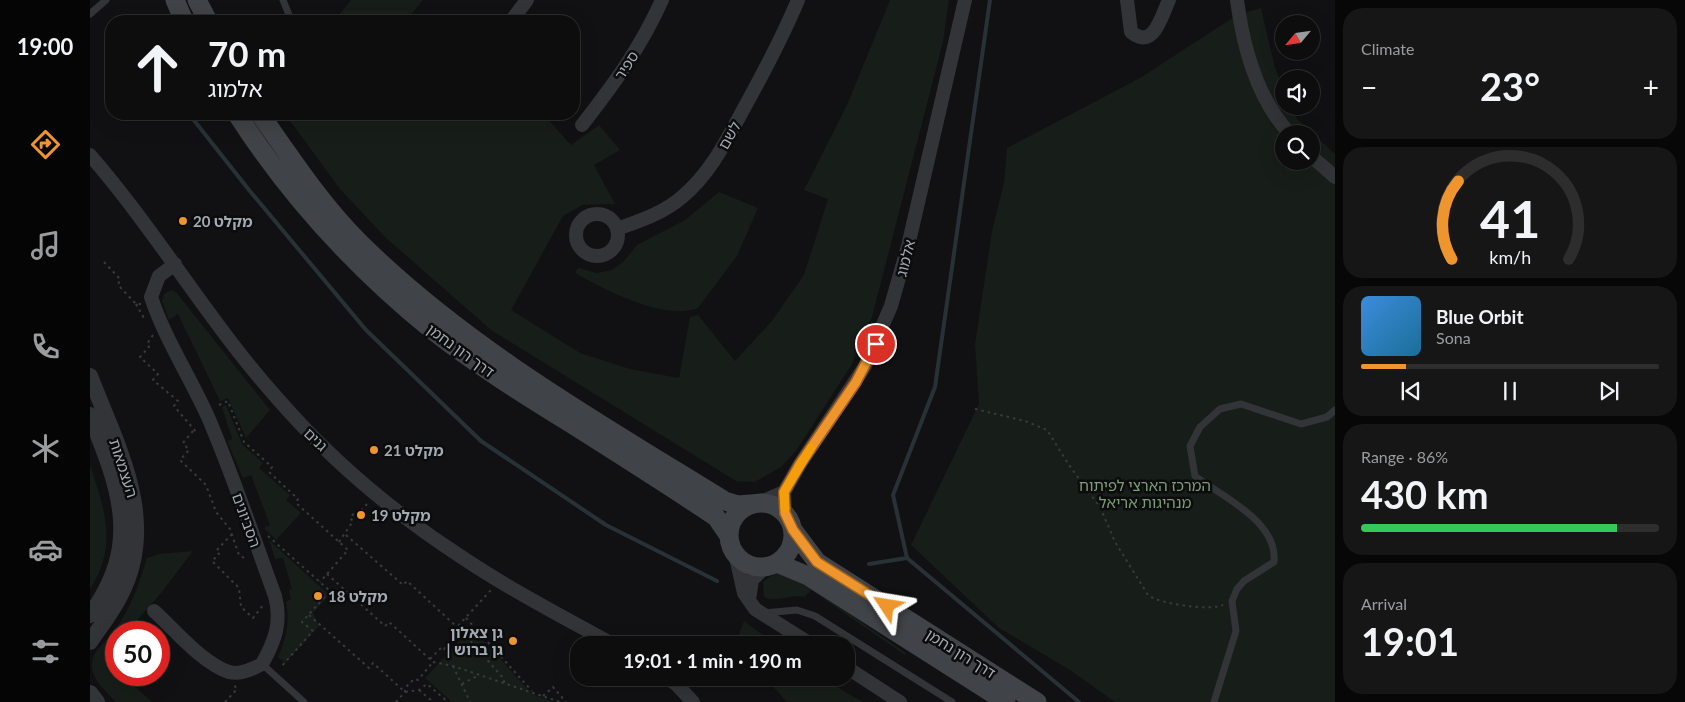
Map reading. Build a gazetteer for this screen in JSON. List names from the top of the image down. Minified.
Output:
{"streets":{"main road":["דרך רון נחמן"],"street":["ספיר","לשם","אלמוג","גנים","העצמאות","הסביונים"]},"crossings":[["גנים","הסביונים"]],"parks":["המרכז הארצי לפיתוח מנהיגות אריאל"],"places":["מקלט 20","מקלט 21","מקלט 19","מקלט 18","גן צאלון | גן ברוש"],"north":"bottom left","page":{"tabs":"19:00","tile":["Climate",["Range · 86%","430 km"],["Arrival","19:01"]],"turn":["70 m","אלמוג"],"heat":["−","23°","+"],"song":["Blue Orbit","Sona"],"limit":"50","trip":"19:01 · 1 min · 190 m","gauge":["41","km/h"]}}
